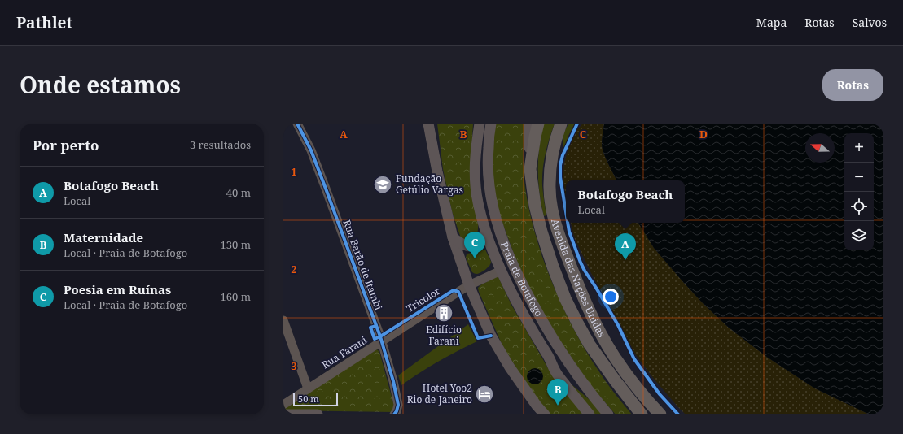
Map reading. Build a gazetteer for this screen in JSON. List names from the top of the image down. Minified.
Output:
{"streets":{"highway":["Avenida das Nações Unidas"],"main road":["Praia de Botafogo"],"street":["Rua Barão de Itambi","Rua Farani"],"cycle path":["Tricolor"]},"crossings":[["Rua Barão de Itambi","Rua Farani"],["Praia de Botafogo","Rua Farani"]],"places":{"school or university":["Fundação Getúlio Vargas"],"building":["Edifício Farani"],"hotel":["Hotel Yoo2 Rio de Janeiro"]},"scale_bar":"50 m","north":"left","page":{"header":"Pathlet","nav":["Mapa","Rotas","Salvos"],"title":"Onde estamos","buttons":"Rotas","heading":["Por perto","3 resultados"],"map_buttons":["+","−"],"list":[{"mark":"A","name":"Botafogo Beach","note":"Local","value":"40 m"},{"mark":"B","name":"Maternidade","note":"Local · Praia de Botafogo","value":"130 m"},{"mark":"C","name":"Poesia em Ruínas","note":"Local · Praia de Botafogo","value":"160 m"}],"popup":["Botafogo Beach","Local"],"pins":["C","A","B"],"scale":"50 m"},"grid":{"columns":["A","B","C","D"],"rows":["1","2","3"]}}
